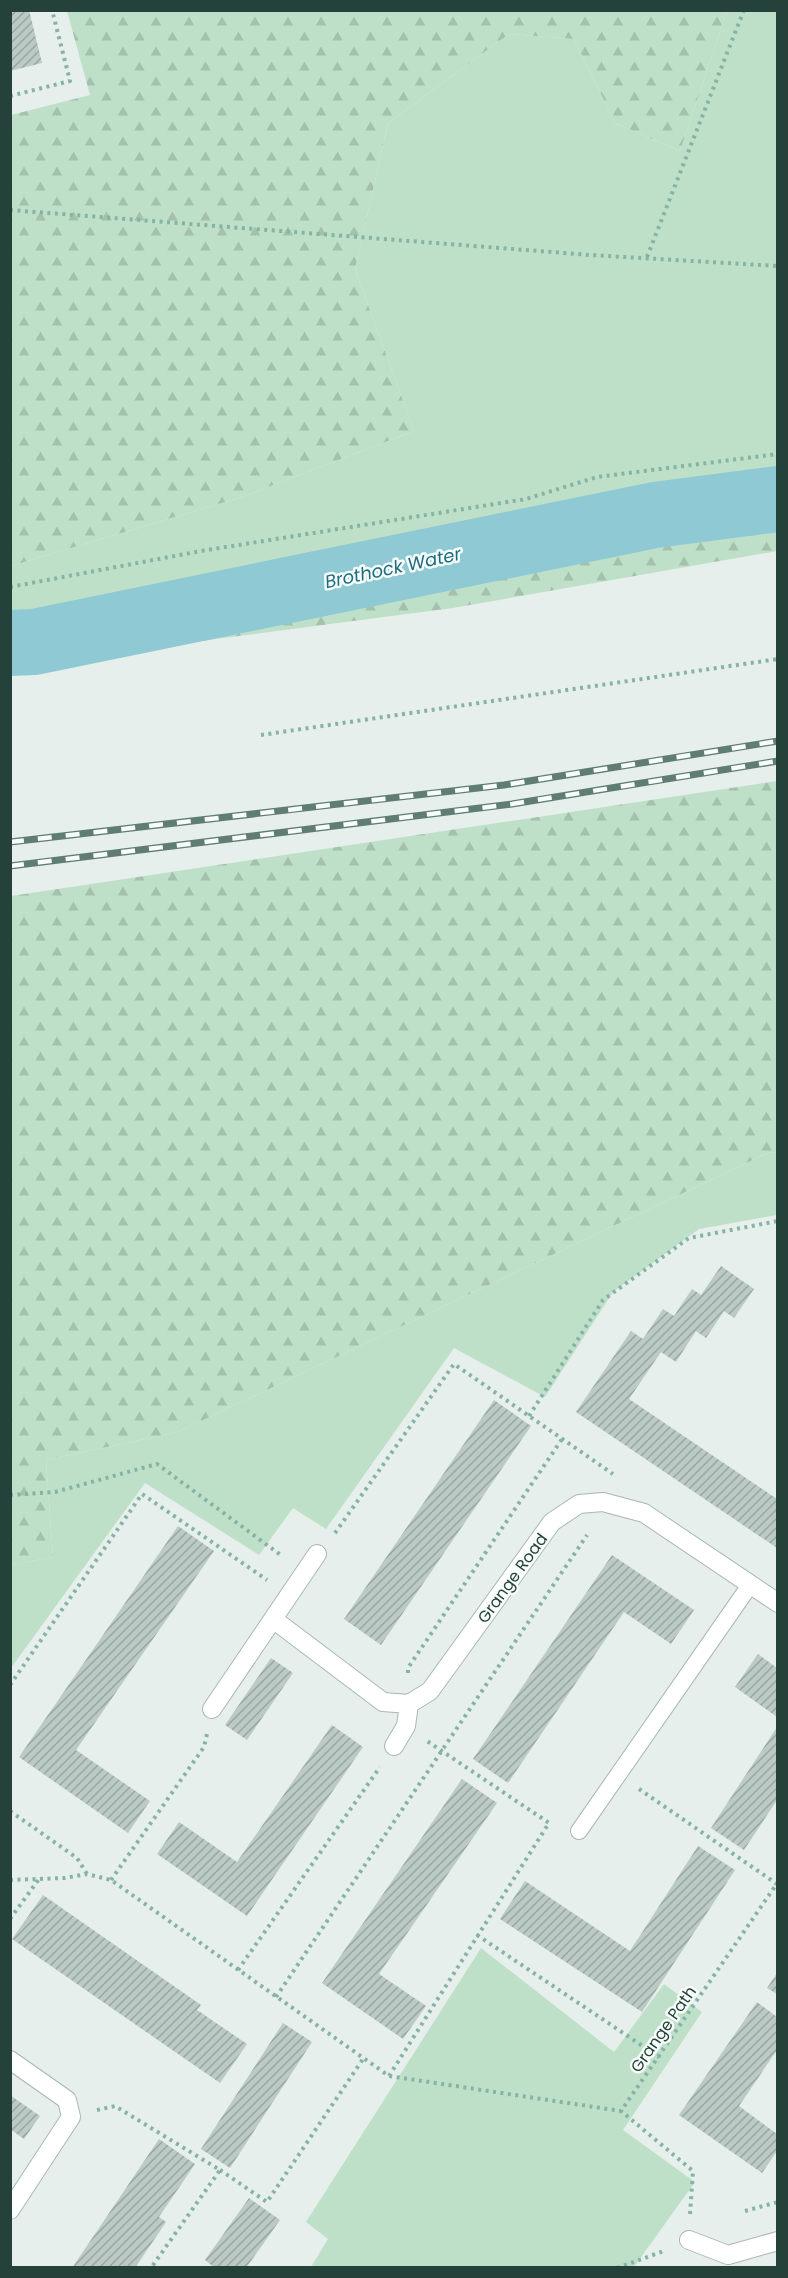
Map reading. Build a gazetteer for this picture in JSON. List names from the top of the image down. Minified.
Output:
{"streets":{"street":["Grange Road"],"path":["Grange Path"]},"water":["Brothock Water"]}
